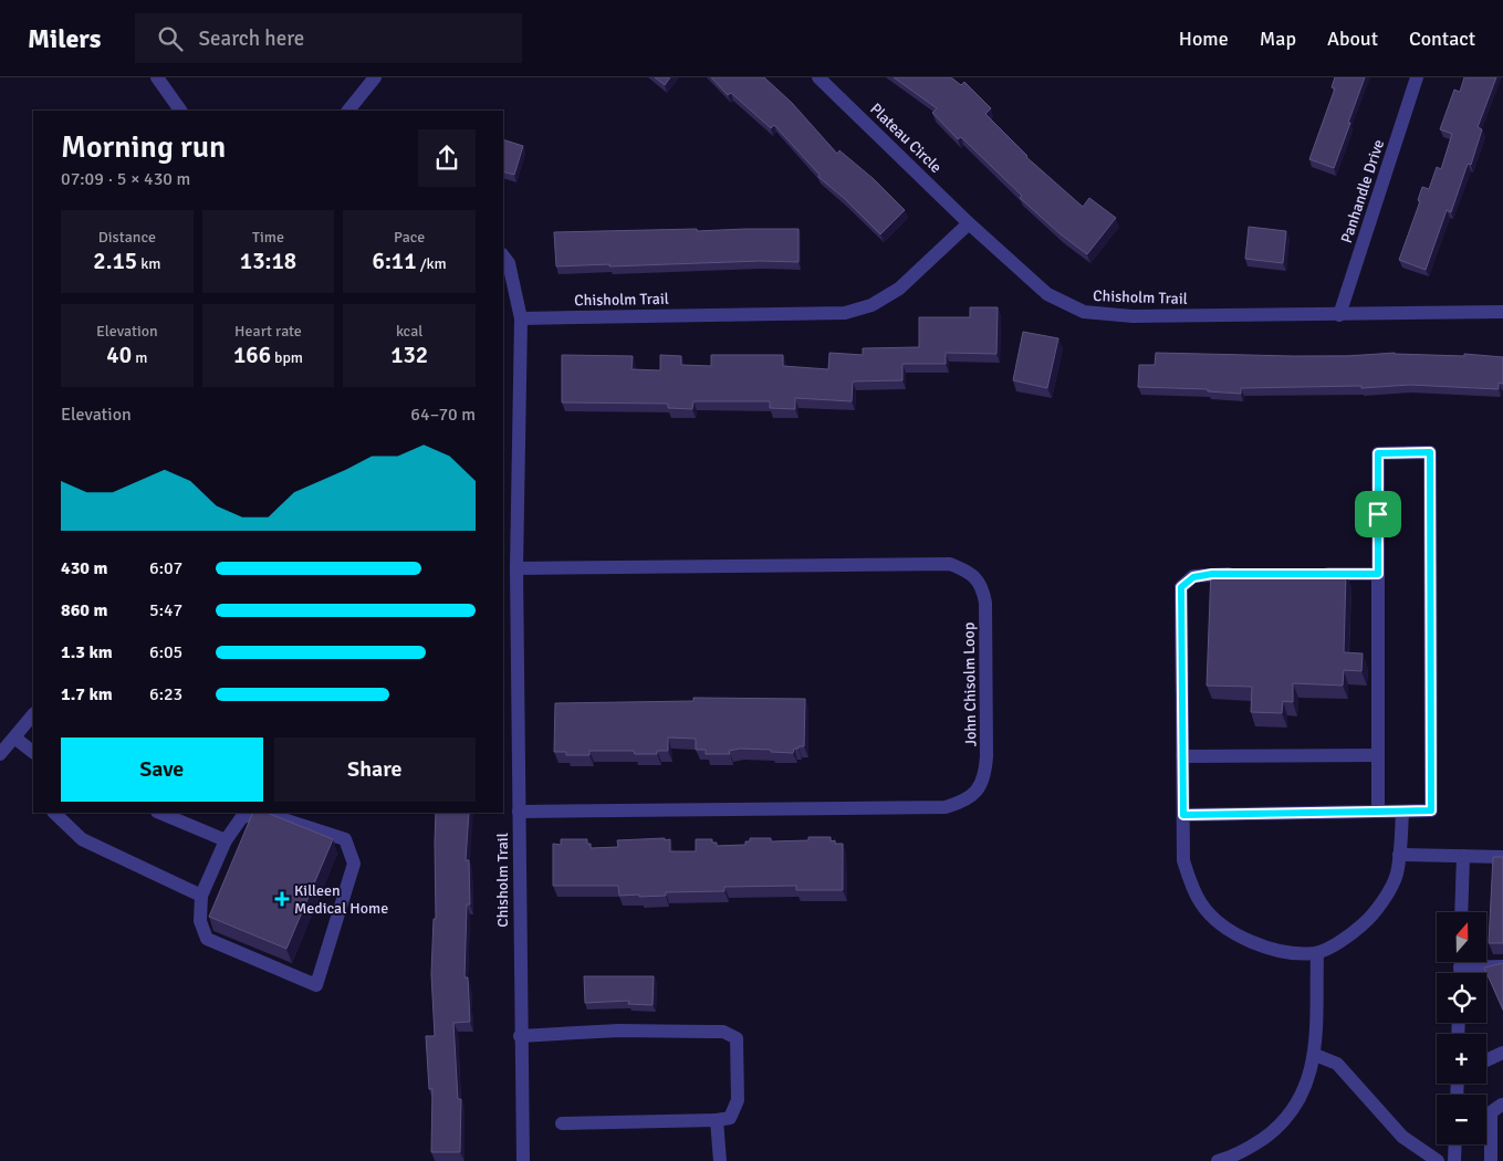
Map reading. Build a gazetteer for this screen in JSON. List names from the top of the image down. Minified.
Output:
{"streets":{"street":["Plateau Circle","Panhandle Drive","Chisholm Trail","John Chisolm Loop"]},"crossings":[["Plateau Circle","Chisholm Trail"],["Panhandle Drive","Chisholm Trail"],["Chisholm Trail","John Chisolm Loop"]],"places":{"health":["Killeen Medical Home"]},"north":"top","page":{"header":"Milers","search":"Search here","nav":["Home","Map","About","Contact"],"heading":["Morning run","07:09 · 5 × 430 m"],"stats":[["Distance","2.15 km"],["Time","13:18"],["Pace","6:11 /km"],["Elevation","40 m"],["Heart rate","166 bpm"],["kcal","132"]],"chart":["Elevation","64–70 m"],"list":[{"name":"430 m","note":"6:07"},{"name":"860 m","note":"5:47"},{"name":"1.3 km","note":"6:05"},{"name":"1.7 km","note":"6:23"}],"buttons":["Save","Share"],"map_buttons":["+","−"]}}
